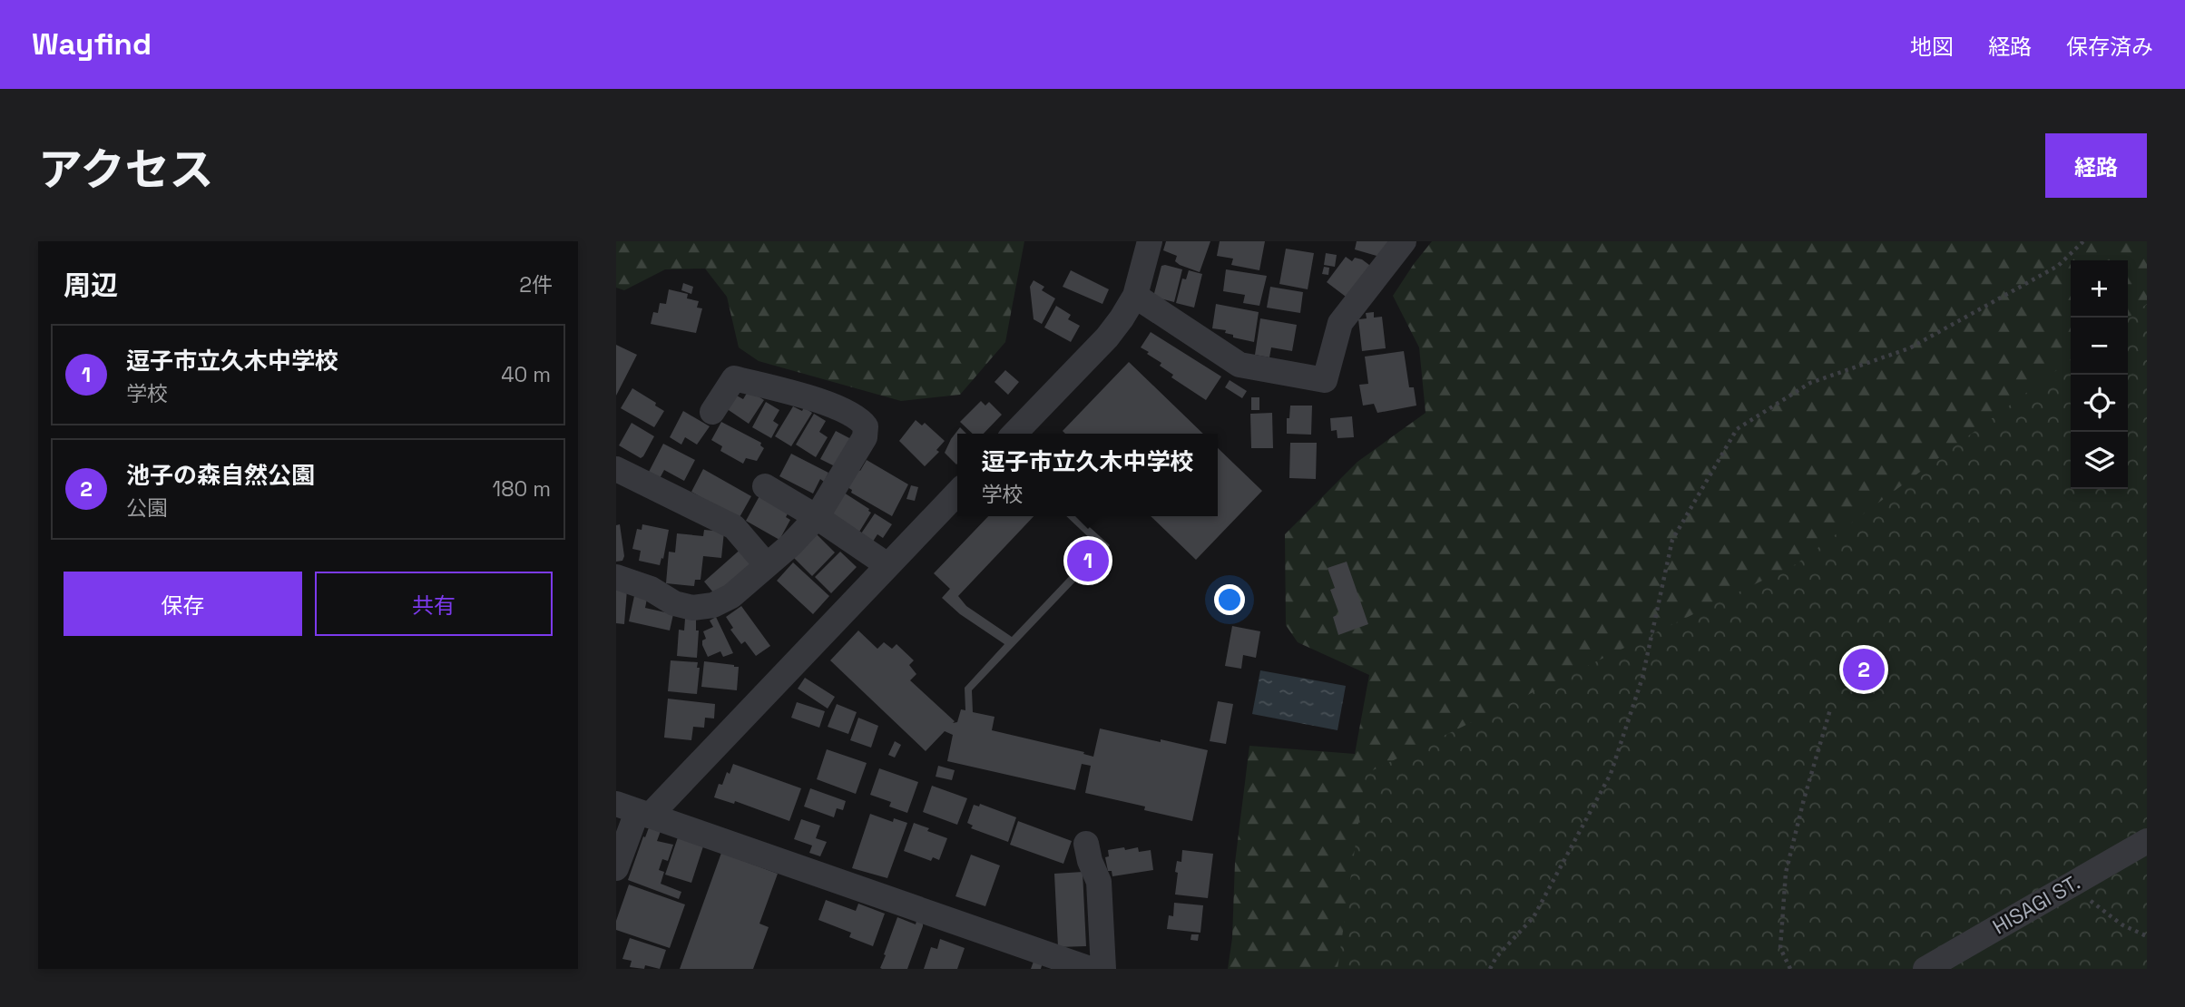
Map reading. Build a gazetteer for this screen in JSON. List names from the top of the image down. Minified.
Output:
{"streets":{"street":["HISAGI ST."]},"page":{"header":"Wayfind","nav":["地図","経路","保存済み"],"title":"アクセス","buttons":["経路",["保存","共有"]],"heading":["周辺","2件"],"map_buttons":["+","−"],"list":[{"mark":"1","name":"逗子市立久木中学校","note":"学校","value":"40 m"},{"mark":"2","name":"池子の森自然公園","note":"公園","value":"180 m"}],"popup":["逗子市立久木中学校","学校"],"pins":["1","2"]}}
